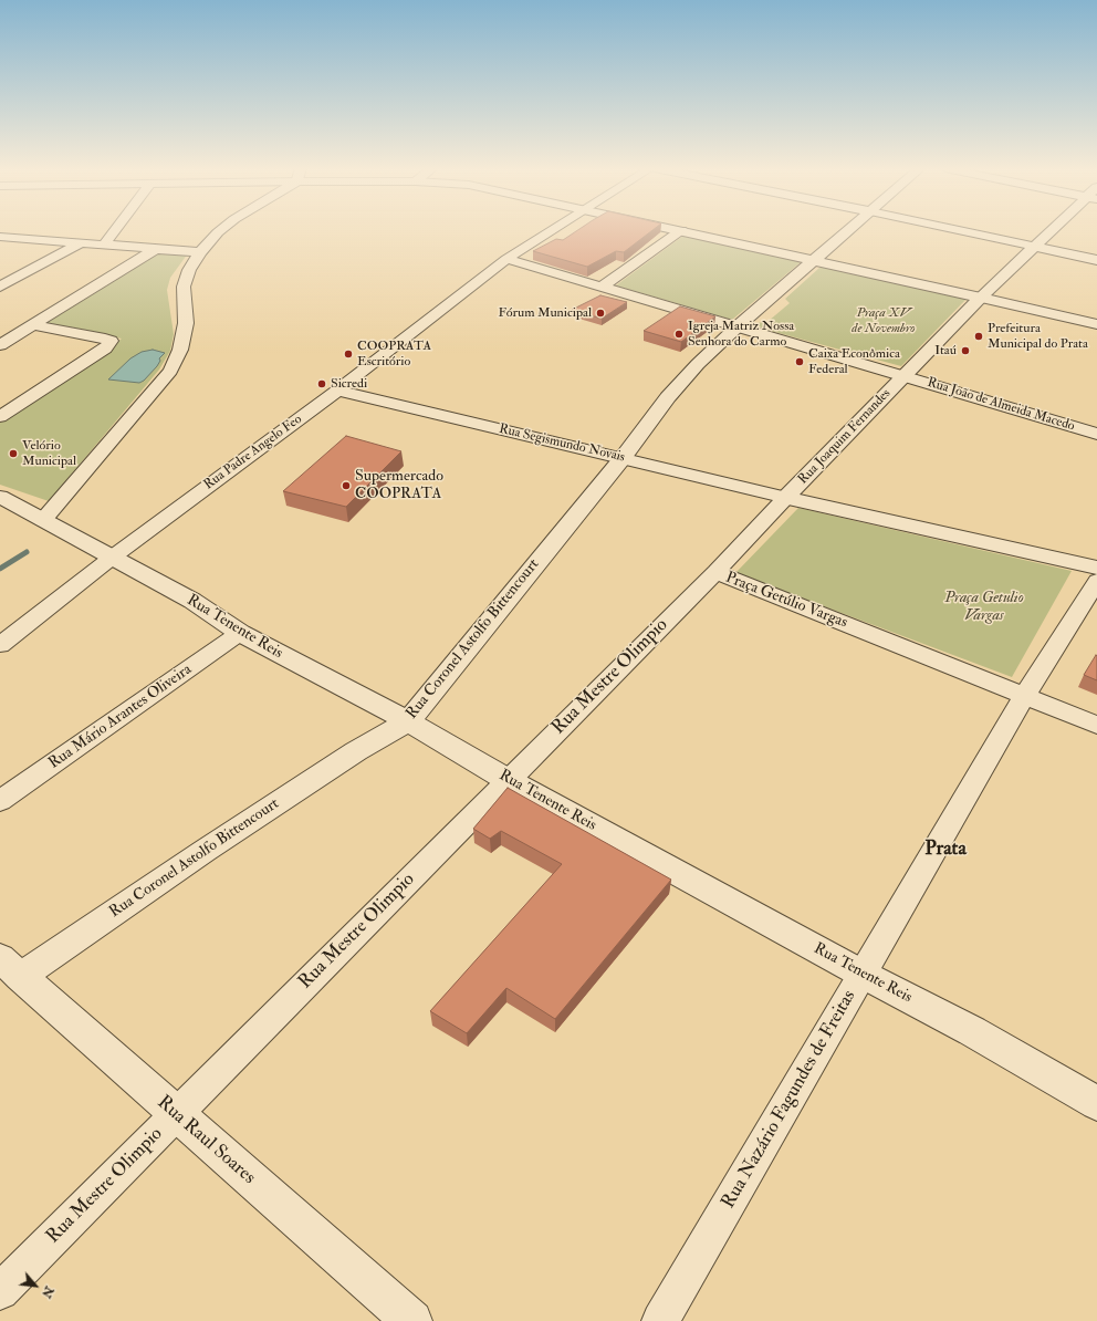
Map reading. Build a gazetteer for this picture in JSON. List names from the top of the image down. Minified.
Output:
{"streets":{"street":["Rua João de Almeida Macedo","Rua Joaquim Fernandes","Rua Segismundo Novais","Rua Padre Angelo Feo","Praça Getúlio Vargas","Rua Tenente Reis","Rua Coronel Astolfo Bittencourt","Rua Mestre Olimpio","Rua Mário Arantes Oliveira","Rua Nazário Fagundes de Freitas","Rua Raul Soares"]},"crossings":[["Rua João de Almeida Macedo","Rua Joaquim Fernandes"],["Rua Joaquim Fernandes","Rua Segismundo Novais"],["Rua Joaquim Fernandes","Praça Getúlio Vargas"],["Rua Segismundo Novais","Rua Padre Angelo Feo"],["Rua Segismundo Novais","Praça Getúlio Vargas"],["Rua Segismundo Novais","Rua Coronel Astolfo Bittencourt"],["Rua Padre Angelo Feo","Rua Tenente Reis"],["Praça Getúlio Vargas","Rua Mestre Olimpio"],["Praça Getúlio Vargas","Rua Nazário Fagundes de Freitas"],["Rua Tenente Reis","Rua Coronel Astolfo Bittencourt"],["Rua Tenente Reis","Rua Mestre Olimpio"],["Rua Tenente Reis","Rua Mário Arantes Oliveira"],["Rua Tenente Reis","Rua Nazário Fagundes de Freitas"],["Rua Coronel Astolfo Bittencourt","Rua Raul Soares"],["Rua Mestre Olimpio","Rua Raul Soares"]],"districts":["Prata"],"parks":["Praça XV de Novembro","Praça Getulio Vargas"],"places":["Fórum Municipal","Igreja Matriz Nossa Senhora do Carmo","Prefeitura Municipal do Prata","Itaú","COOPRATA Escritório","Caixa Econômica Federal","Sicredi","Velório Municipal","Supermercado COOPRATA"],"north":"bottom right"}
